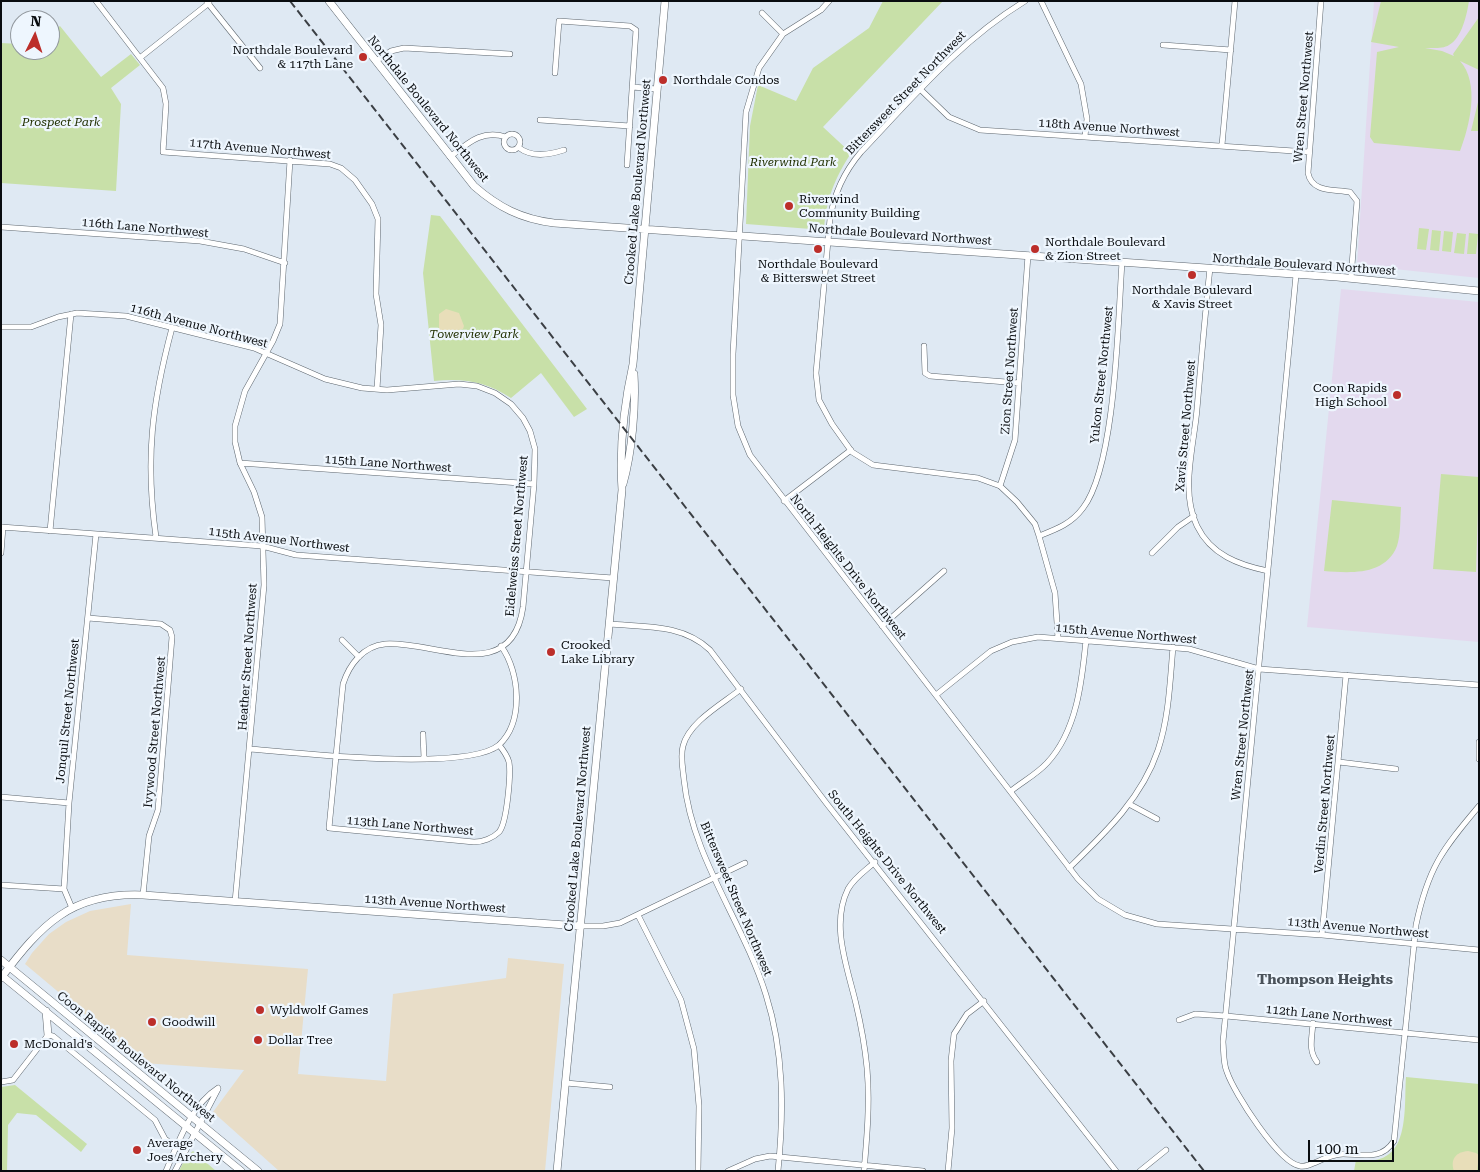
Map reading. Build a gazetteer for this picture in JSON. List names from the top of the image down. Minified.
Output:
{"streets":{"street":["Bittersweet Street Northwest","Wren Street Northwest","Northdale Boulevard Northwest","118th Avenue Northwest","117th Avenue Northwest","Crooked Lake Boulevard Northwest","116th Lane Northwest","116th Avenue Northwest","Zion Street Northwest","Yukon Street Northwest","Xavis Street Northwest","115th Lane Northwest","Eidelweiss Street Northwest","115th Avenue Northwest","North Heights Drive Northwest","Heather Street Northwest","Jonquil Street Northwest","Ivywood Street Northwest","Verdin Street Northwest","113th Lane Northwest","South Heights Drive Northwest","113th Avenue Northwest","112th Lane Northwest","Coon Rapids Boulevard Northwest"]},"crossings":[["Bittersweet Street Northwest","Northdale Boulevard Northwest"],["Bittersweet Street Northwest","118th Avenue Northwest"],["Bittersweet Street Northwest","South Heights Drive Northwest"],["Bittersweet Street Northwest","113th Avenue Northwest"],["Wren Street Northwest","Northdale Boulevard Northwest"],["Wren Street Northwest","118th Avenue Northwest"],["Wren Street Northwest","Xavis Street Northwest"],["Wren Street Northwest","115th Avenue Northwest"],["Wren Street Northwest","113th Avenue Northwest"],["Wren Street Northwest","112th Lane Northwest"],["Northdale Boulevard Northwest","Crooked Lake Boulevard Northwest"],["Northdale Boulevard Northwest","Zion Street Northwest"],["Northdale Boulevard Northwest","Yukon Street Northwest"],["Northdale Boulevard Northwest","Xavis Street Northwest"],["Northdale Boulevard Northwest","North Heights Drive Northwest"],["117th Avenue Northwest","116th Avenue Northwest"],["117th Avenue Northwest","Heather Street Northwest"],["Crooked Lake Boulevard Northwest","115th Avenue Northwest"],["Crooked Lake Boulevard Northwest","South Heights Drive Northwest"],["Crooked Lake Boulevard Northwest","113th Avenue Northwest"],["116th Lane Northwest","Heather Street Northwest"],["116th Avenue Northwest","Eidelweiss Street Northwest"],["116th Avenue Northwest","Heather Street Northwest"],["115th Lane Northwest","Eidelweiss Street Northwest"],["115th Lane Northwest","Heather Street Northwest"],["Eidelweiss Street Northwest","115th Avenue Northwest"],["115th Avenue Northwest","North Heights Drive Northwest"],["115th Avenue Northwest","Heather Street Northwest"],["115th Avenue Northwest","Jonquil Street Northwest"],["115th Avenue Northwest","Verdin Street Northwest"],["North Heights Drive Northwest","113th Avenue Northwest"],["Heather Street Northwest","113th Avenue Northwest"],["Jonquil Street Northwest","Ivywood Street Northwest"],["Ivywood Street Northwest","113th Avenue Northwest"],["Verdin Street Northwest","113th Avenue Northwest"],["113th Avenue Northwest","Coon Rapids Boulevard Northwest"]],"districts":["Thompson Heights"],"parks":["Prospect Park","Riverwind Park","Towerview Park"],"places":["Northdale Boulevard & 117th Lane","Northdale Condos","Riverwind Community Building","Northdale Boulevard & Bittersweet Street","Northdale Boulevard & Zion Street","Northdale Boulevard & Xavis Street","Coon Rapids High School","Crooked Lake Library","Wyldwolf Games","Goodwill","Dollar Tree","McDonald's","Average Joes Archery"],"scale_bar":"100 m","north":"top"}
